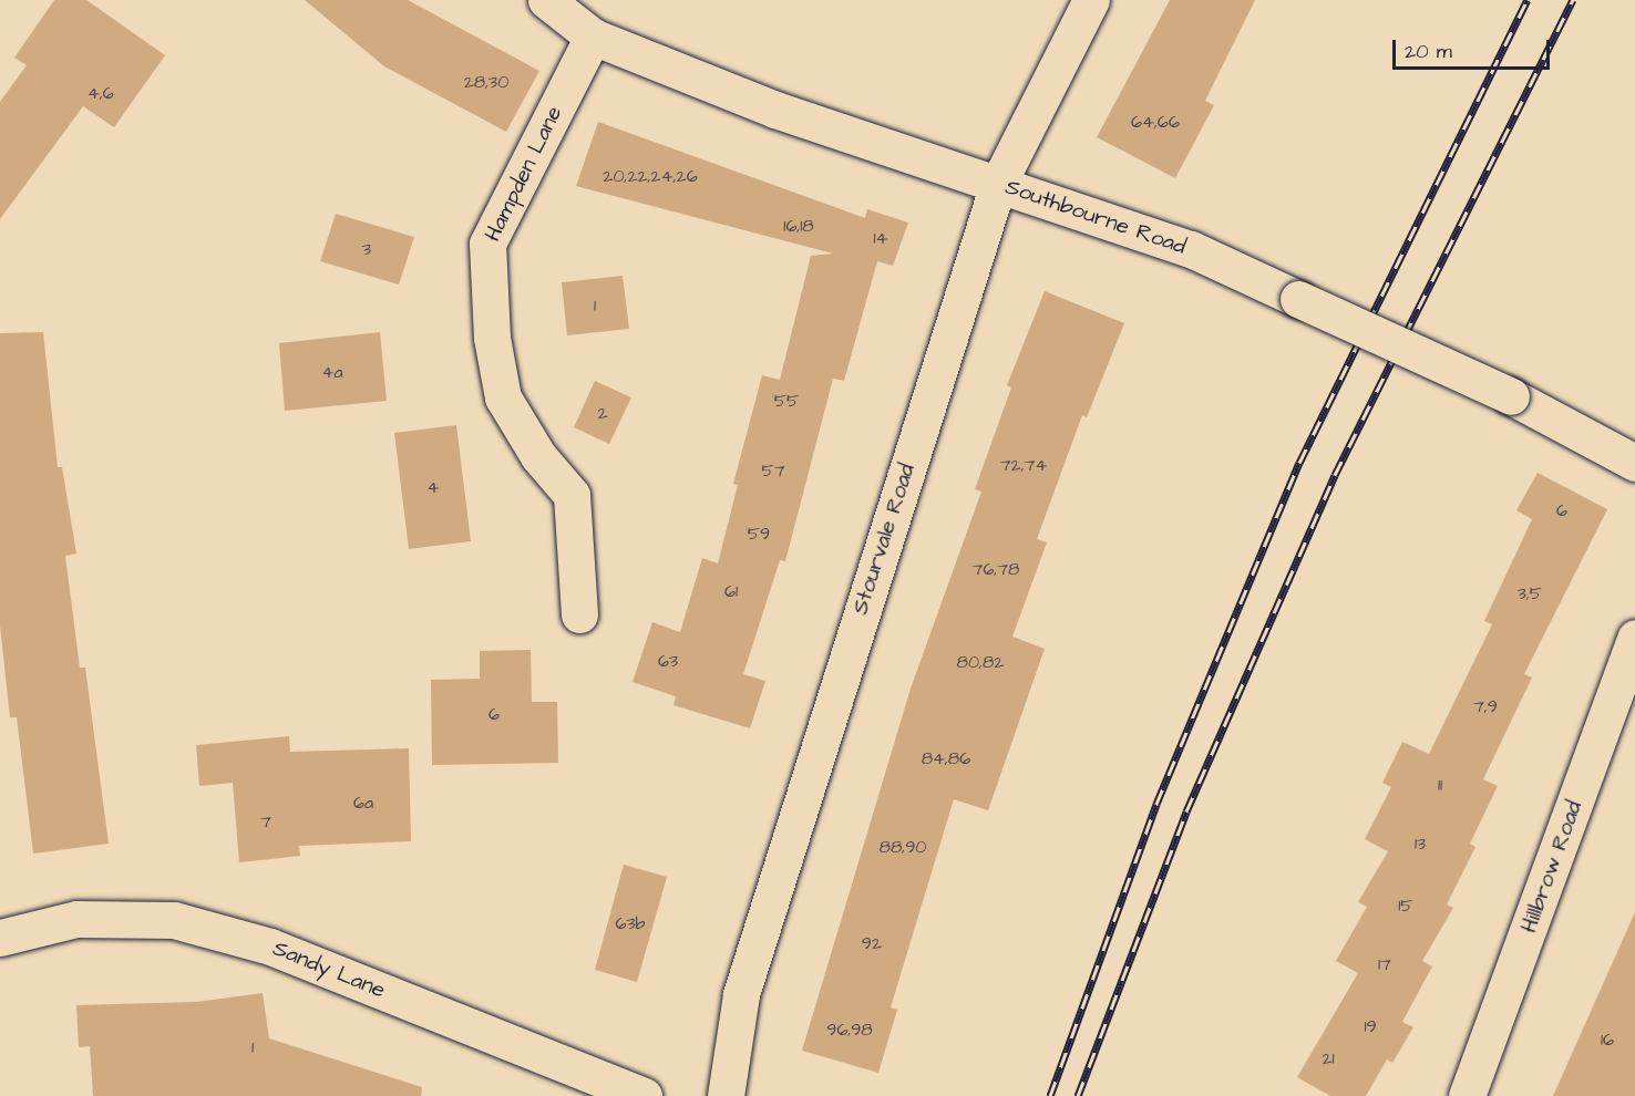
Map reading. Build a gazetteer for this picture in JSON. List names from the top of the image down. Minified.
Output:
{"streets":{"street":["Hampden Lane","Southbourne Road","Stourvale Road","Hillbrow Road","Sandy Lane"]},"crossings":[["Hampden Lane","Southbourne Road"],["Southbourne Road","Stourvale Road"]],"house_numbers":["28,30","4,6","64,66","20,22,24,26","16,18","14","3","1","4a","55","2","72,74","57","4","6","59","76,78","61","3,5","63","80,82","7,9","6","84,86","11","6a","7","13","88,90","15","63b","92","17","19","96,98","16","1","21"],"scale_bar":"20 m"}
